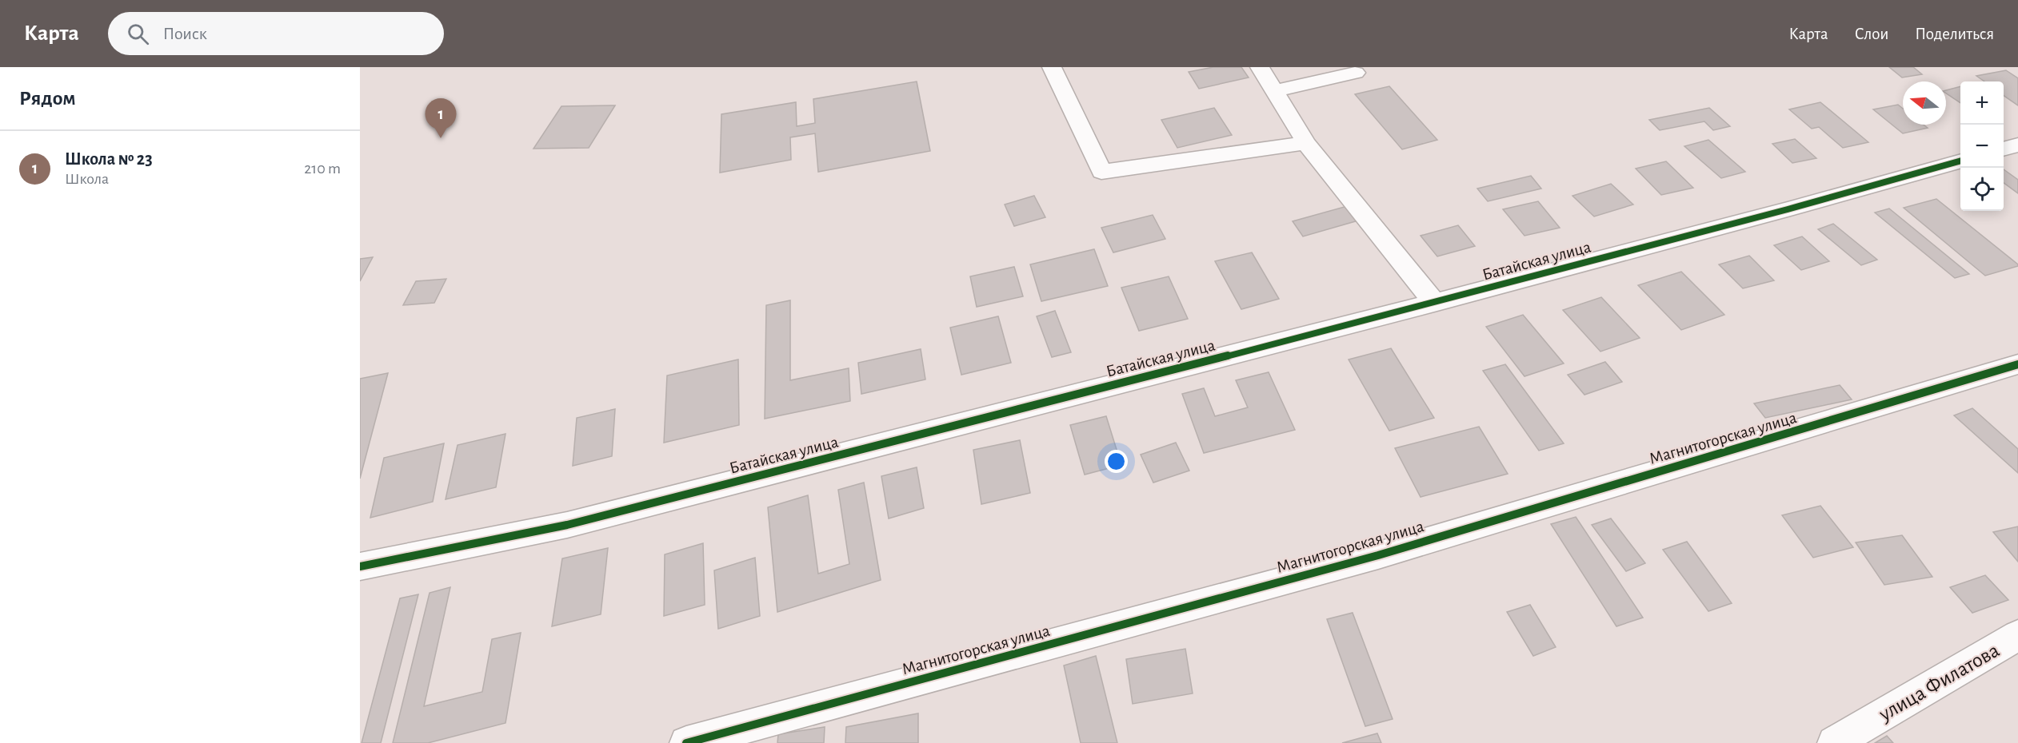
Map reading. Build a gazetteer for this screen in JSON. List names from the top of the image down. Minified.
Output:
{"streets":{"street":["Батайская улица","Магнитогорская улица","улица Филатова"]},"north":"left","page":{"header":"Карта","search":"Поиск","nav":["Карта","Слои","Поделиться"],"heading":"Рядом","map_buttons":["+","−"],"pins":"1","list":[{"mark":"1","name":"Школа № 23","note":"Школа","value":"210 m"}]}}
